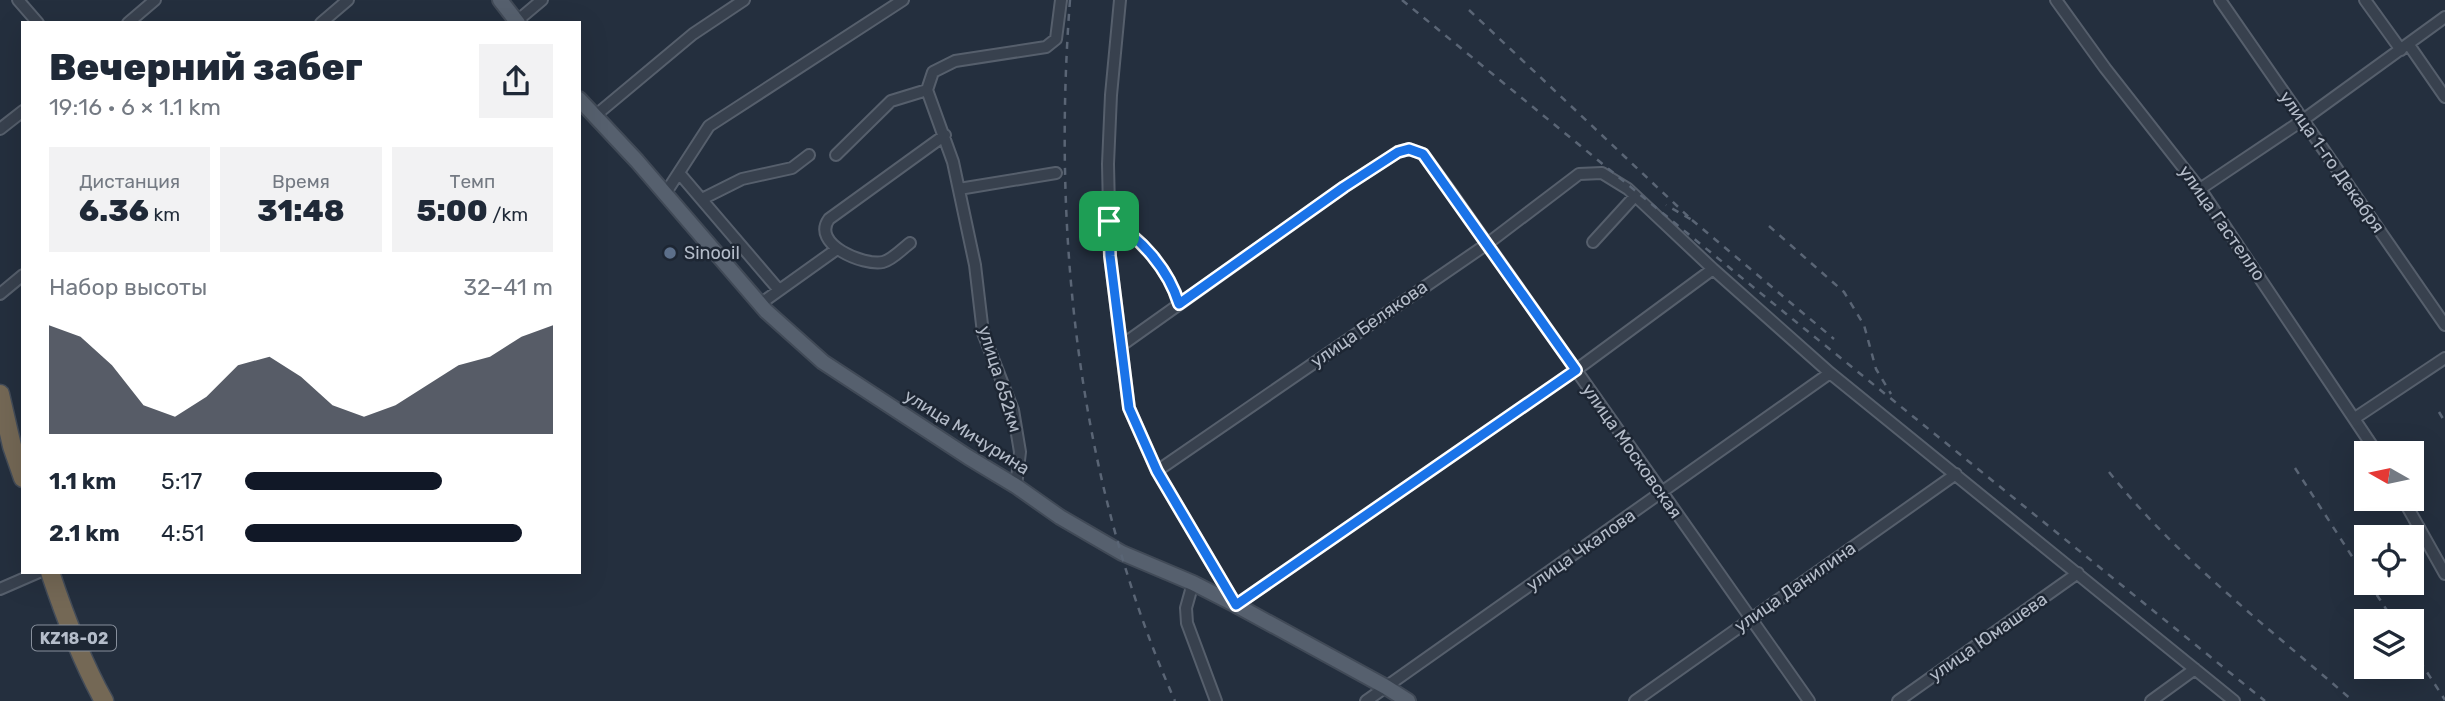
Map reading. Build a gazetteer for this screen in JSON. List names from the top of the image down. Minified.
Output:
{"streets":{"highway":["KZ18-02"],"main road":["улица Мичурина"],"street":["улица 1-го Декабря","улица Гастелло","улица Белякова","улица 652км","улица Московская","улица Чкалова","улица Данилина","улица Юмашева"]},"crossings":[["улица Белякова","улица Московская"],["улица 652км","улица Мичурина"],["улица Мичурина","улица Чкалова"],["улица Московская","улица Чкалова"],["улица Московская","улица Данилина"]],"places":["Sinooil"],"north":"left","page":{"heading":["Вечерний забег","19:16 · 6 × 1.1 km"],"stats":[["Дистанция","6.36 km"],["Время","31:48"],["Темп","5:00 /km"]],"chart":["Набор высоты","32–41 m"],"list":[{"name":"1.1 km","note":"5:17"},{"name":"2.1 km","note":"4:51"}]}}
